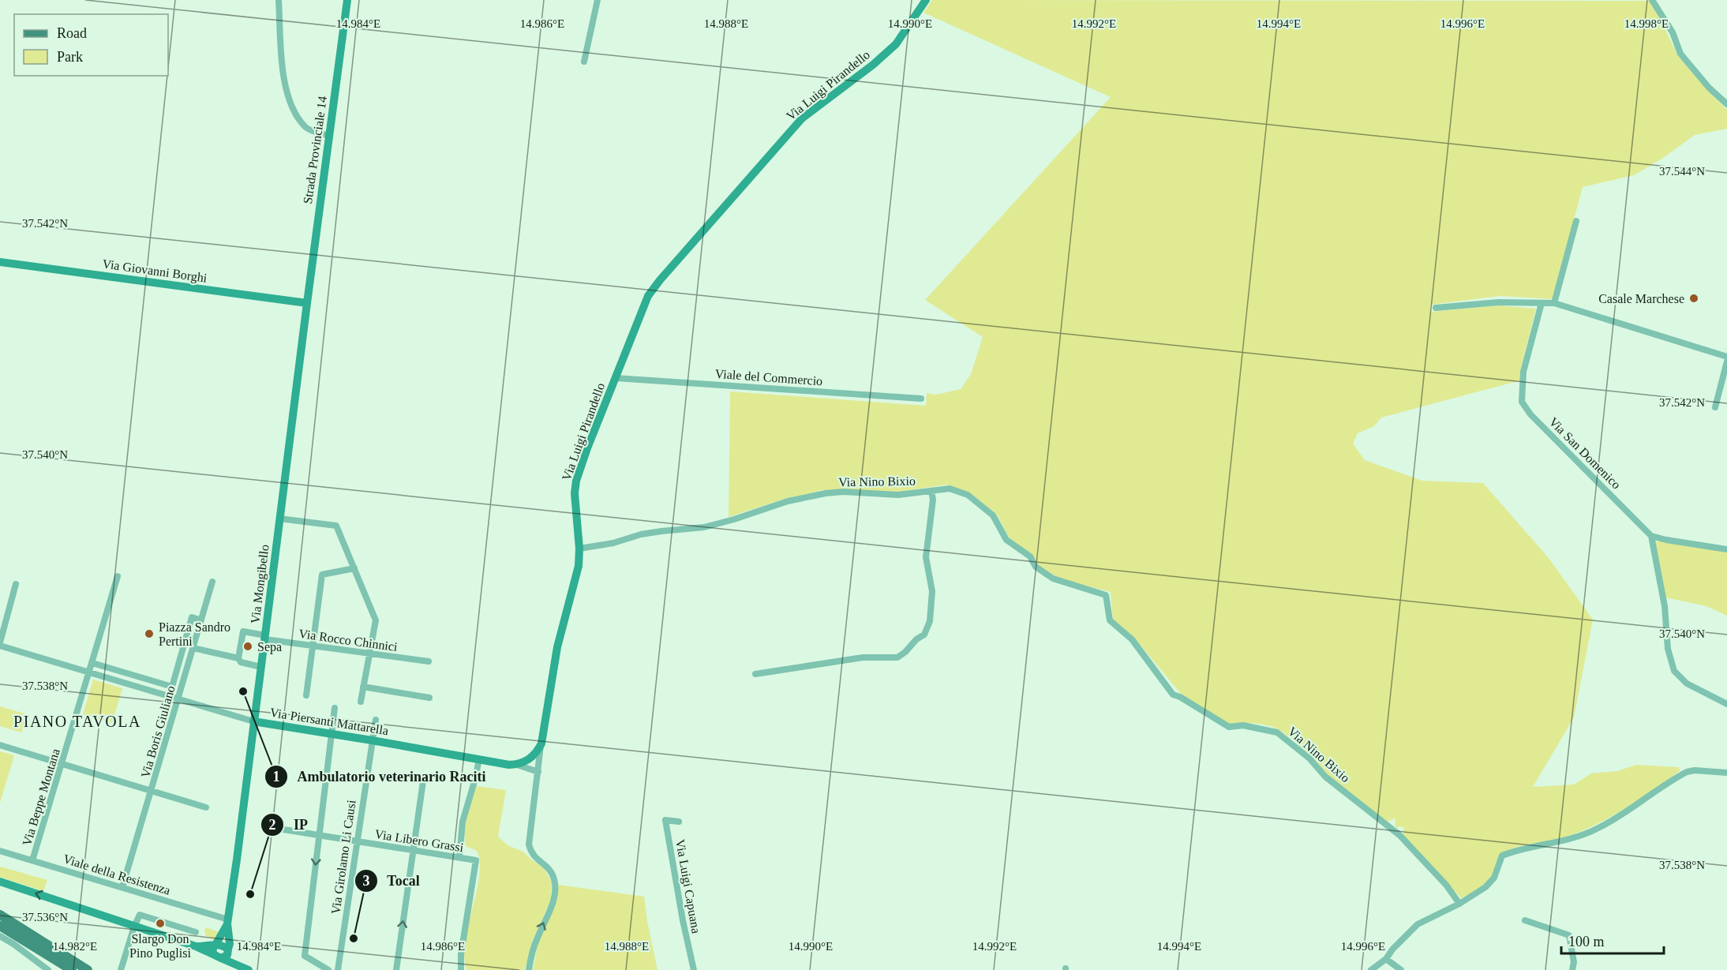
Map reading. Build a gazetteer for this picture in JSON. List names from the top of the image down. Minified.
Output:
{"streets":{"street":["Via Luigi Pirandello","Strada Provinciale 14","Via Giovanni Borghi","Viale del Commercio","Via San Domenico","Via Nino Bixio","Via Mongibello","Via Rocco Chinnici","Via Piersanti Mattarella","Via Boris Giuliano","Via Beppe Montana","Via Libero Grassi","Via Girolamo Li Causi","Viale della Resistenza","Via Luigi Capuana"]},"crossings":[["Via Luigi Pirandello","Viale del Commercio"],["Via Luigi Pirandello","Via Nino Bixio"],["Strada Provinciale 14","Via Giovanni Borghi"],["Strada Provinciale 14","Via Mongibello"],["Via Giovanni Borghi","Via Mongibello"],["Via Mongibello","Via Rocco Chinnici"],["Via Mongibello","Via Piersanti Mattarella"],["Via Mongibello","Viale della Resistenza"],["Via Piersanti Mattarella","Via Boris Giuliano"],["Via Piersanti Mattarella","Via Beppe Montana"],["Via Piersanti Mattarella","Via Girolamo Li Causi"],["Via Boris Giuliano","Viale della Resistenza"],["Via Beppe Montana","Viale della Resistenza"],["Via Libero Grassi","Via Girolamo Li Causi"]],"districts":["PIANO TAVOLA"],"places":["Casale Marchese","Piazza Sandro Pertini","Sepa","Ambulatorio veterinario Raciti","IP","Slargo Don Pino Puglisi","Tocal"],"legend":["Road","Park"],"scale_bar":"100 m","coordinates":["14.984°E","14.986°E","14.988°E","14.990°E","14.992°E","14.994°E","14.996°E","14.998°E","37.544°N","37.542°N","37.540°N","37.538°N","37.536°N","14.982°E"]}
